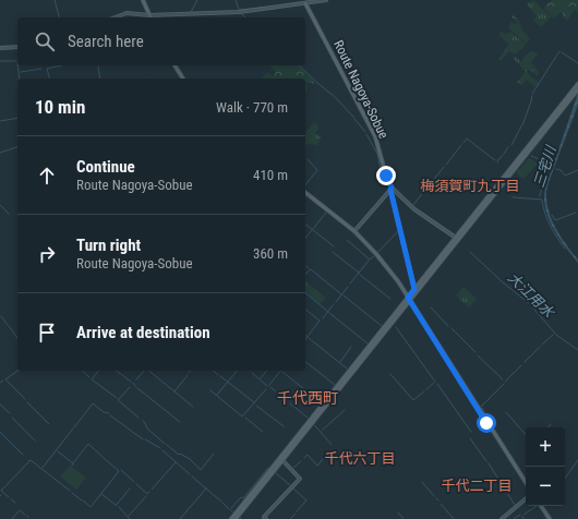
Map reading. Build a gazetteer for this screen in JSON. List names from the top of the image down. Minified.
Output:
{"streets":{"main road":["Route Nagoya-Sobue"]},"districts":["梅須賀町九丁目","千代西町","千代六丁目","千代二丁目"],"water":["三宅川","大江用水"],"page":{"search":"Search here","heading":["10 min","Walk · 770 m"],"list":[["Continue","Route Nagoya-Sobue","410 m"],["Turn right","Route Nagoya-Sobue","360 m"],"Arrive at destination"],"map_buttons":["+","−"]}}
